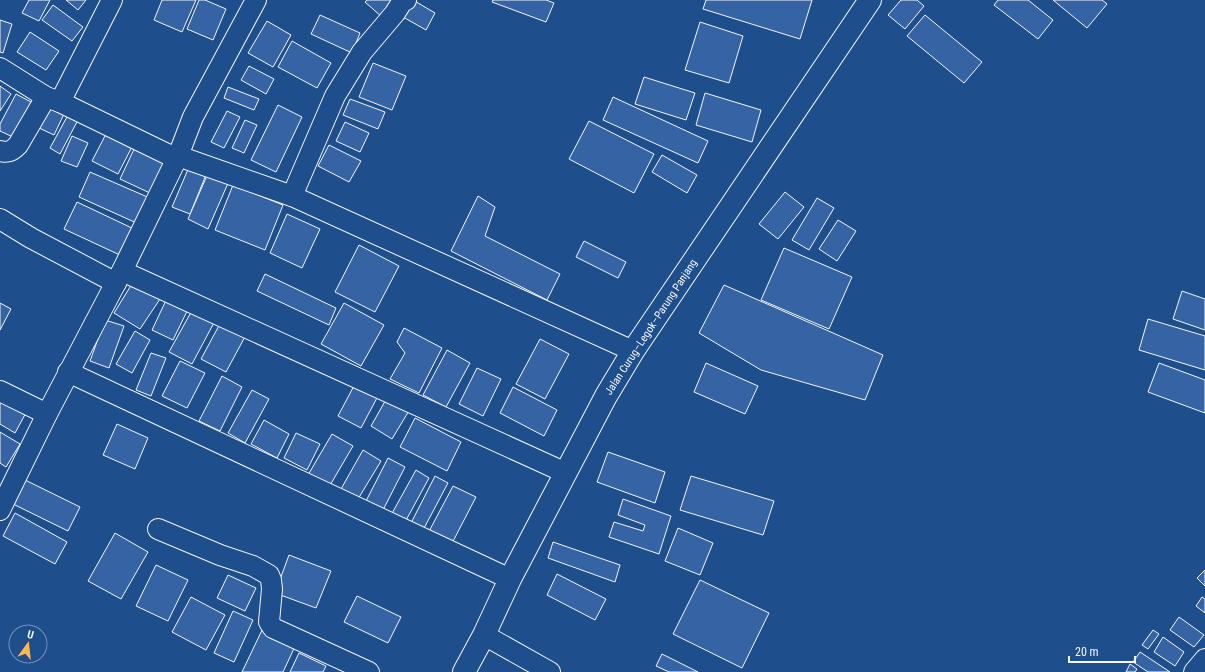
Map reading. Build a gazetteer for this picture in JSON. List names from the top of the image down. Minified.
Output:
{"streets":{"main road":["Jalan Curug–Legok–Parung Panjang"]},"scale_bar":"20 m","north":"top"}
